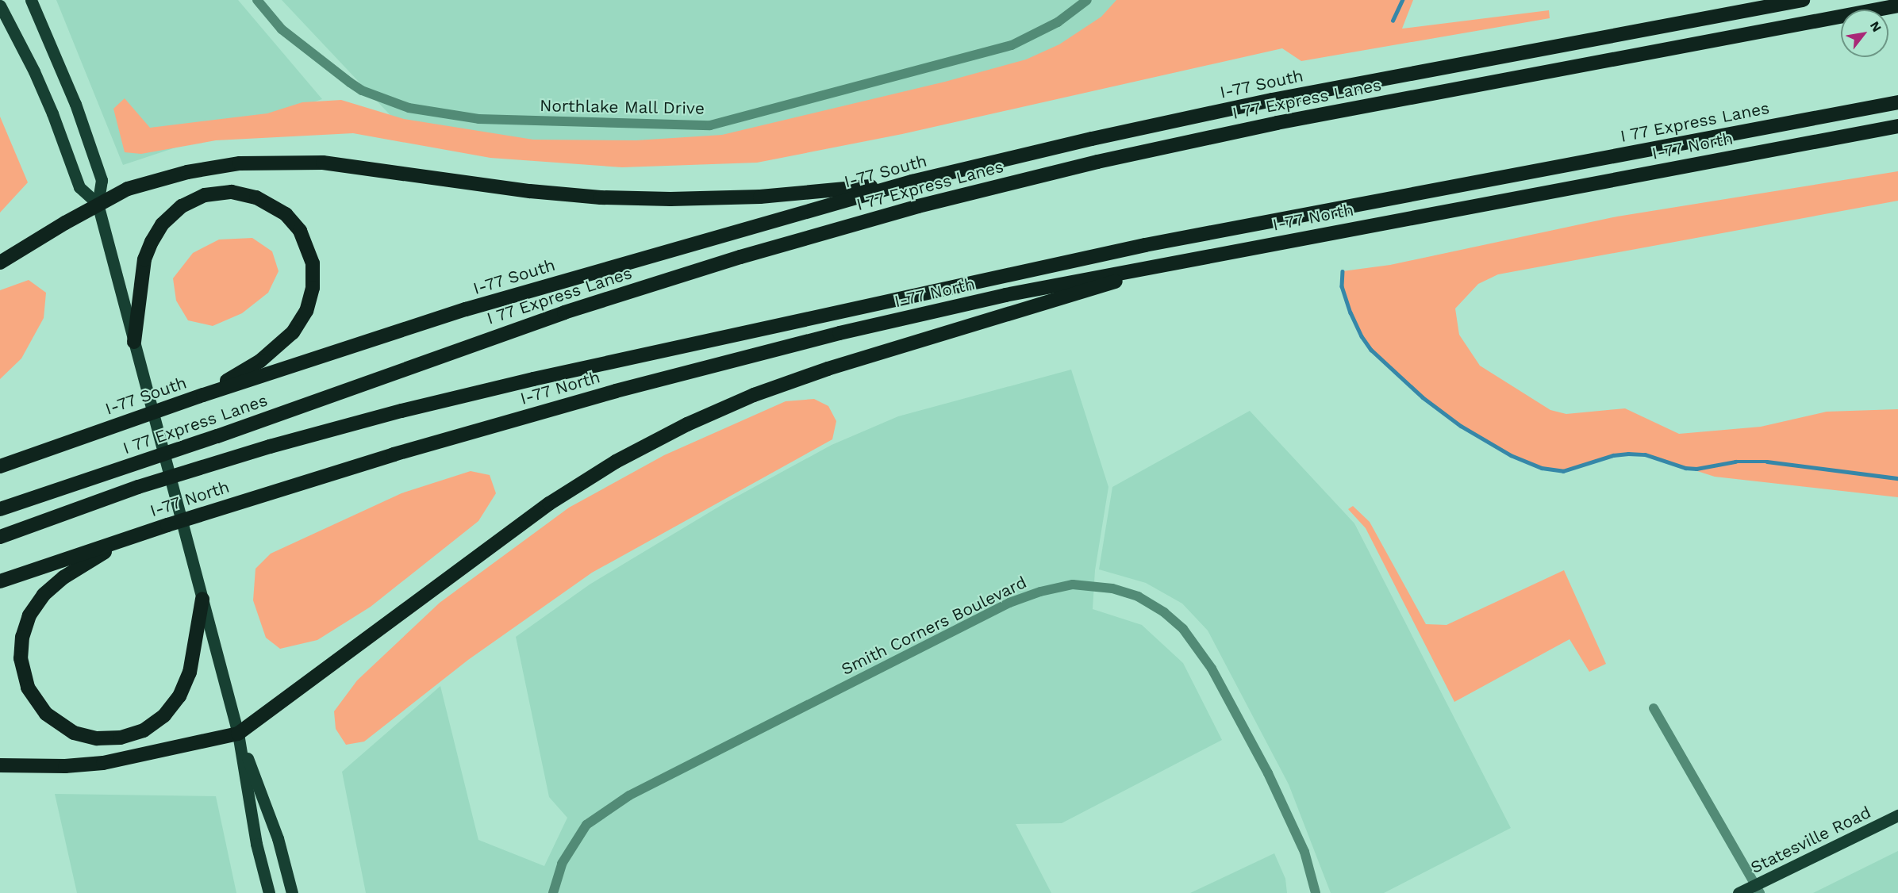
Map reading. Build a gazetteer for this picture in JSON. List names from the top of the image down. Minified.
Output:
{"streets":{"highway":["I-77 South","I 77 Express Lanes","I-77 North"],"main road":["Statesville Road"],"street":["Northlake Mall Drive","Smith Corners Boulevard"]},"north":"top right"}
